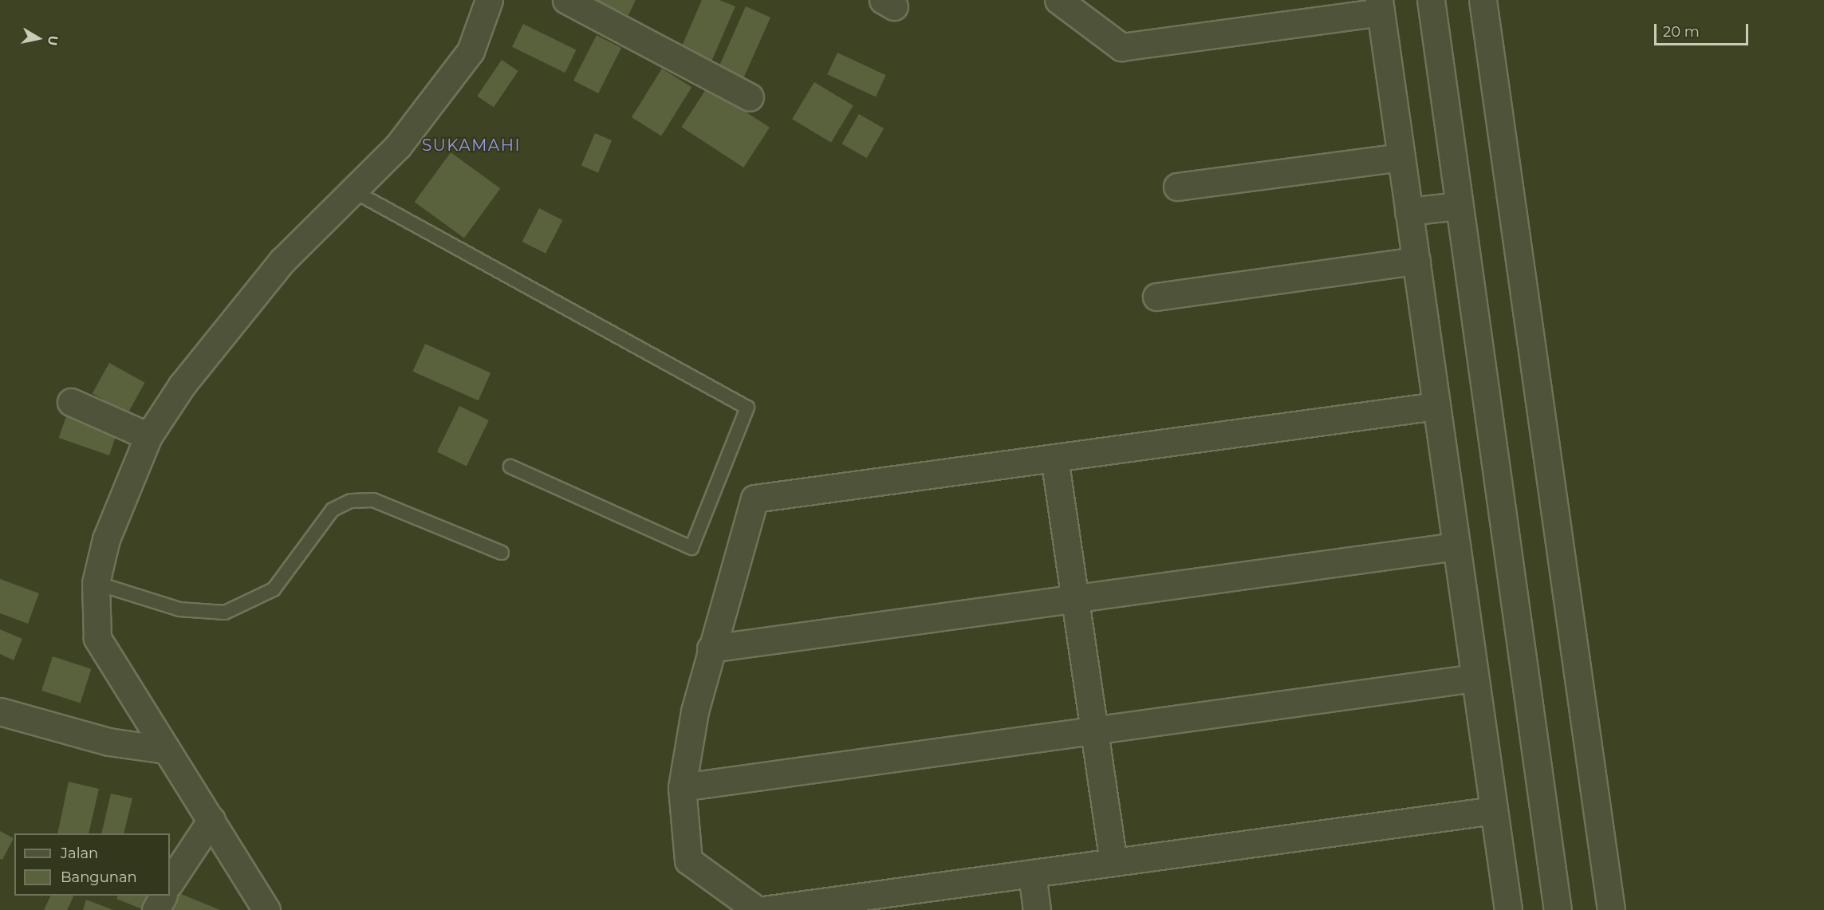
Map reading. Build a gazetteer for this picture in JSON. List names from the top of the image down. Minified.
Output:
{"districts":["SUKAMAHI"],"legend":["Jalan","Bangunan"],"scale_bar":"20 m","north":"right"}
